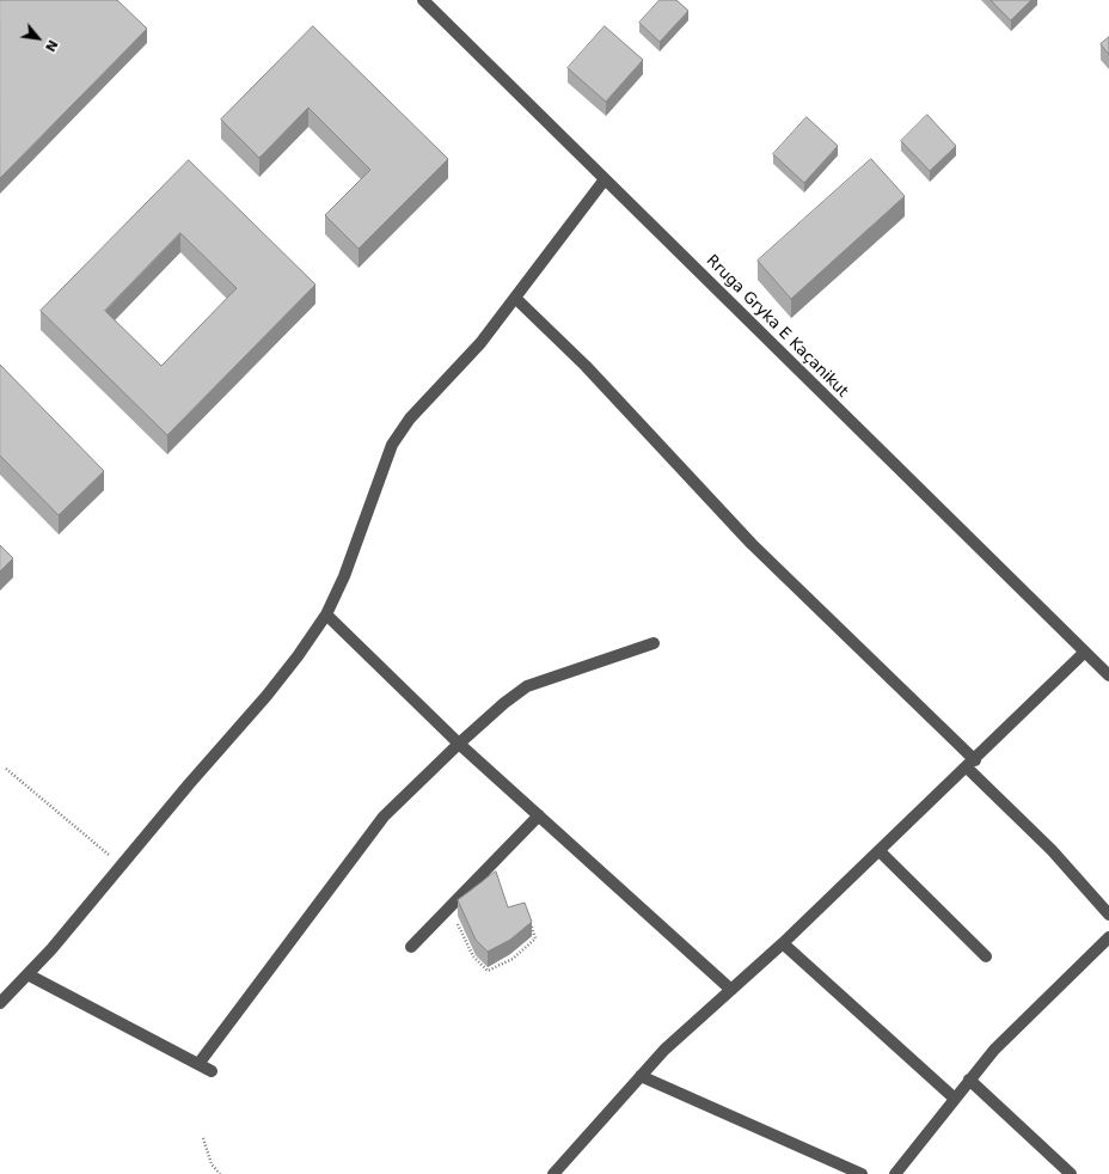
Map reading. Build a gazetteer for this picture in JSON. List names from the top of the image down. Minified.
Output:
{"streets":{"street":["Rruga Gryka E Kaçanikut"]},"north":"bottom right"}
